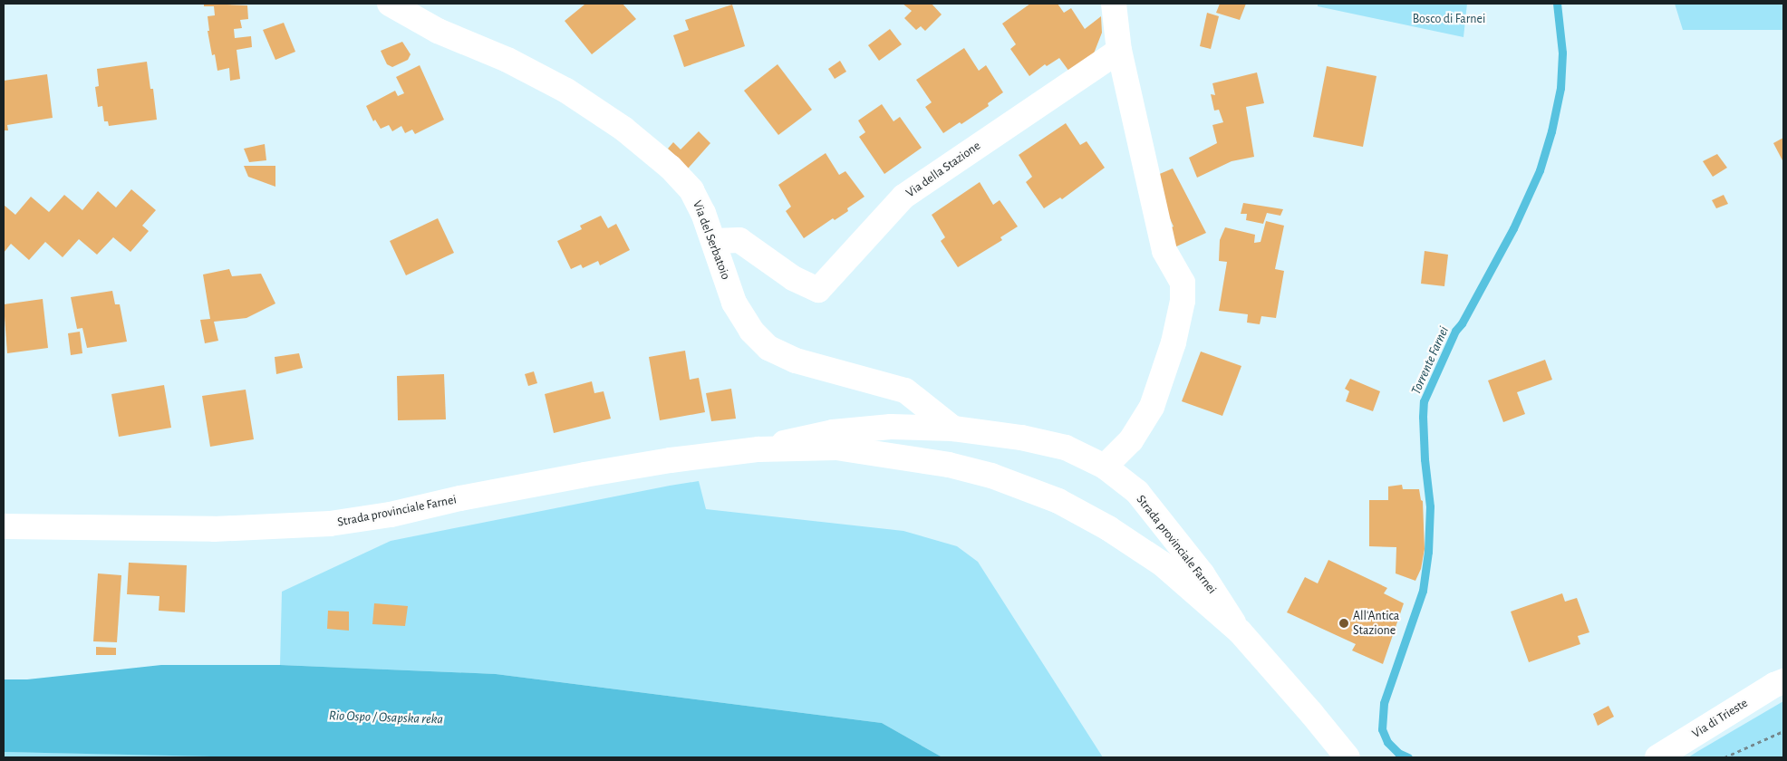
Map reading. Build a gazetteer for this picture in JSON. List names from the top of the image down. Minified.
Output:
{"streets":{"street":["Via della Stazione","Via del Serbatoio","Strada provinciale Farnei","Via di Trieste"]},"crossings":[["Via della Stazione","Via del Serbatoio"],["Via del Serbatoio","Strada provinciale Farnei"]],"water":["Torrente Farnei","Rio Ospo / Osapska reka"],"parks":["Bosco di Farnei"],"places":["All'Antica Stazione"]}
